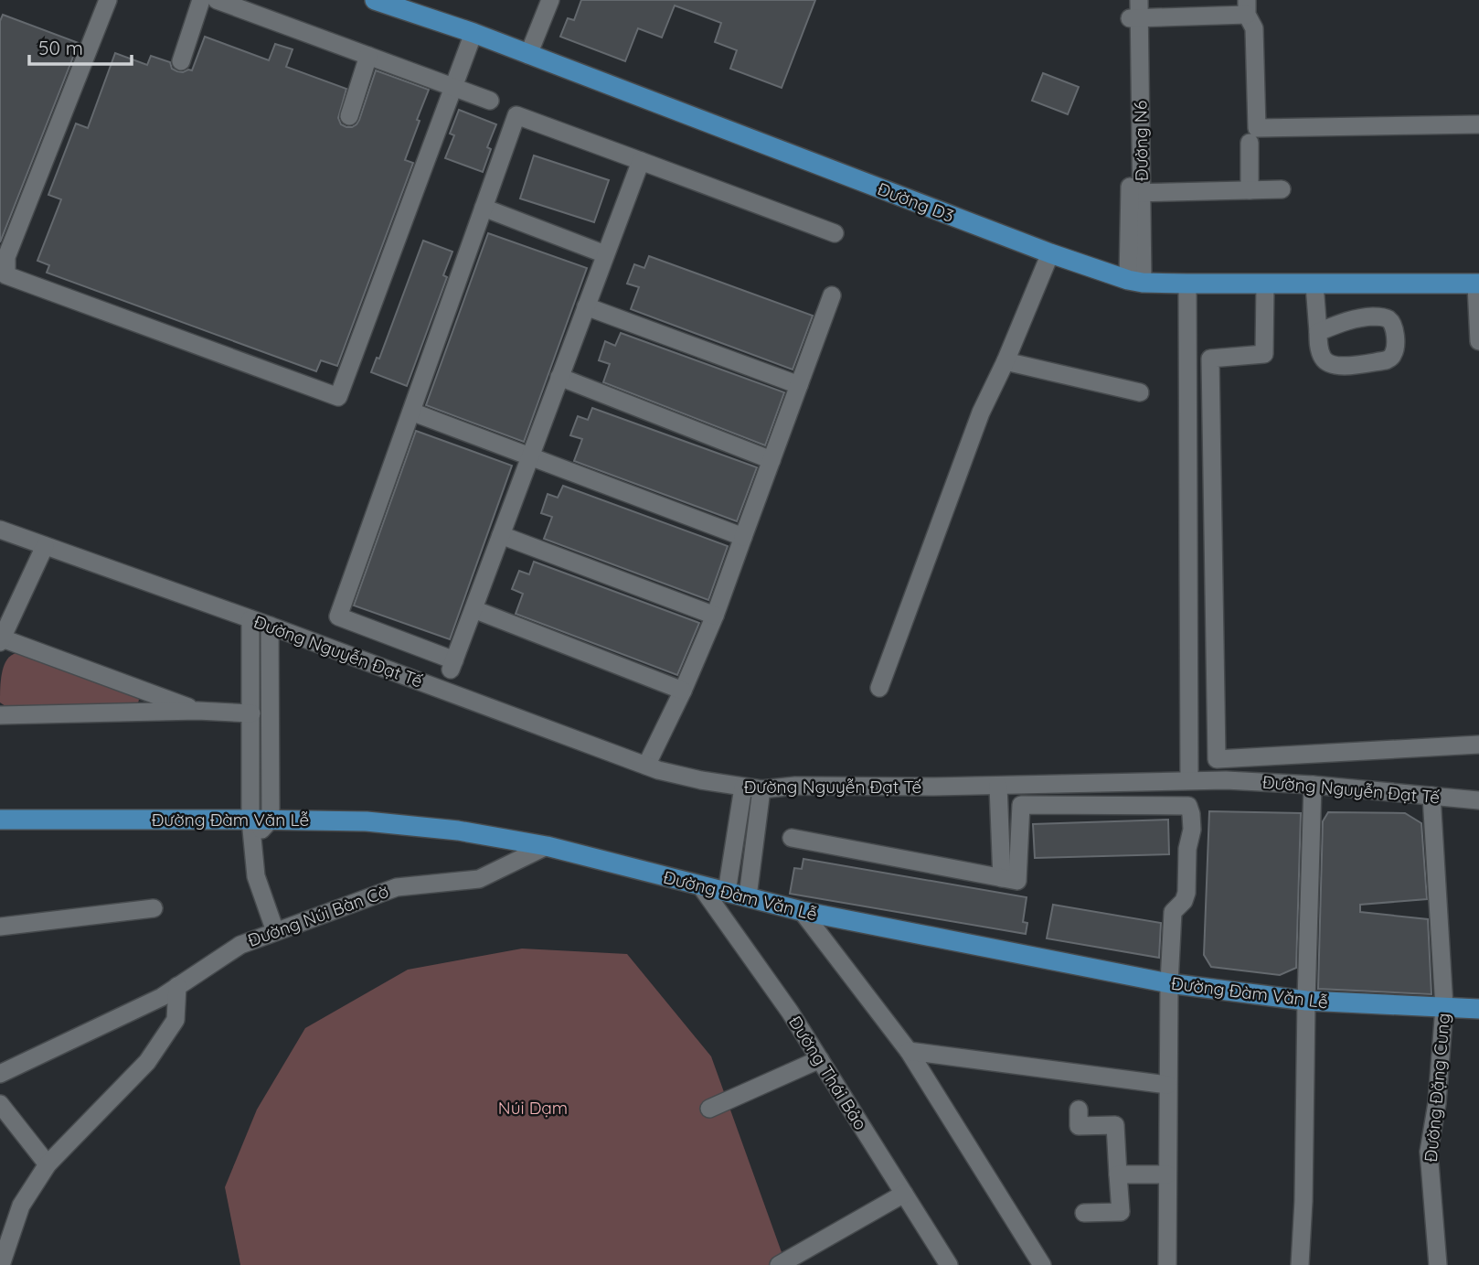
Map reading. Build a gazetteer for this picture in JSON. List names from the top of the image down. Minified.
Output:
{"streets":{"main road":["Đường D3","Đường Đàm Văn Lễ"],"street":["Đường N6","Đường Nguyễn Đạt Tế","Đường Núi Bàn Cờ","Đường Thái Bảo","Đường Đặng Cung"]},"crossings":[["Đường N6","Đường D3"],["Đường Nguyễn Đạt Tế","Đường Đặng Cung"],["Đường Đàm Văn Lễ","Đường Núi Bàn Cờ"],["Đường Đàm Văn Lễ","Đường Thái Bảo"],["Đường Đàm Văn Lễ","Đường Đặng Cung"]],"parks":["Núi Dạm"],"scale_bar":"50 m"}
